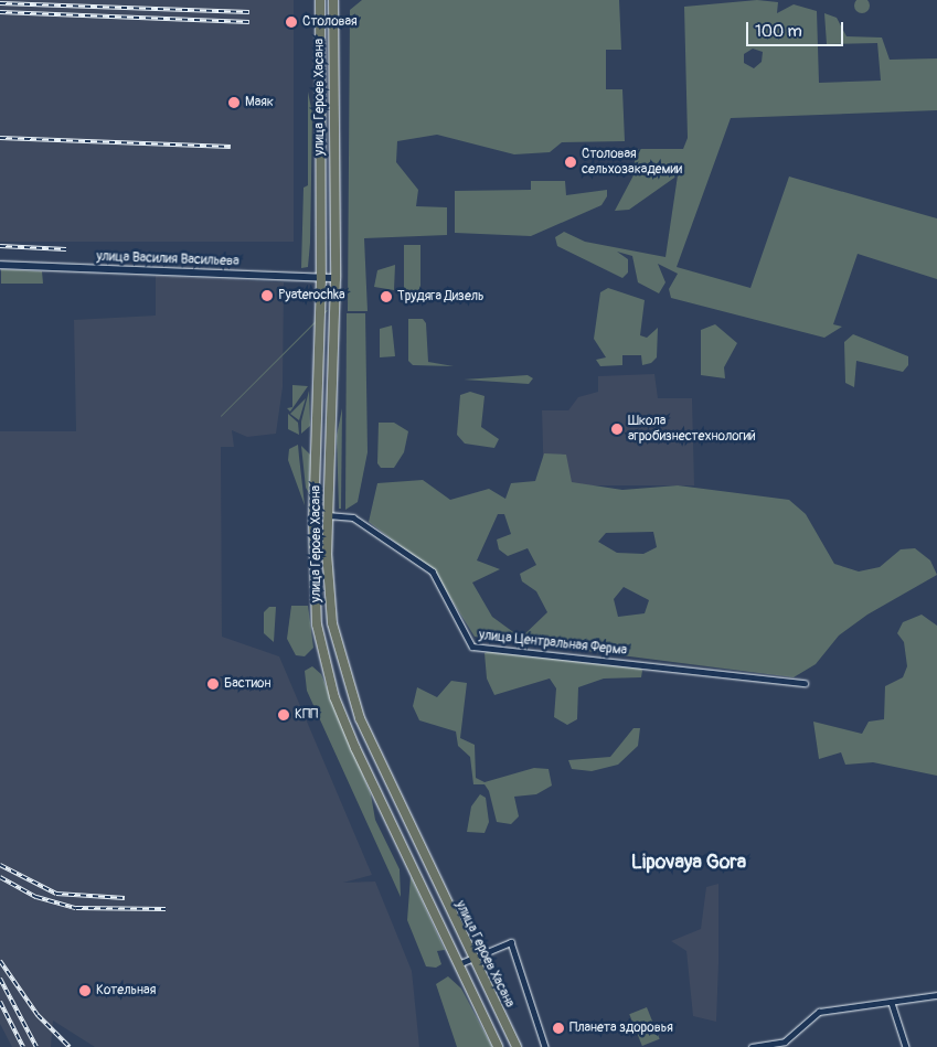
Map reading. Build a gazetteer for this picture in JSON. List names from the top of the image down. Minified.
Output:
{"streets":{"main road":["улица Героев Хасана","улица Василия Васильева"],"street":["улица Центральная Ферма"]},"crossings":[["улица Героев Хасана","улица Василия Васильева"],["улица Героев Хасана","улица Центральная Ферма"]],"districts":["Lipovaya Gora"],"places":["Столовая","Маяк","Столовая сельхозакадемии","Pyaterochka","Трудяга Дизель","Школа агробизнестехнологий","Бастион","КПП","Котельная","Планета здоровья"],"scale_bar":"100 m"}
